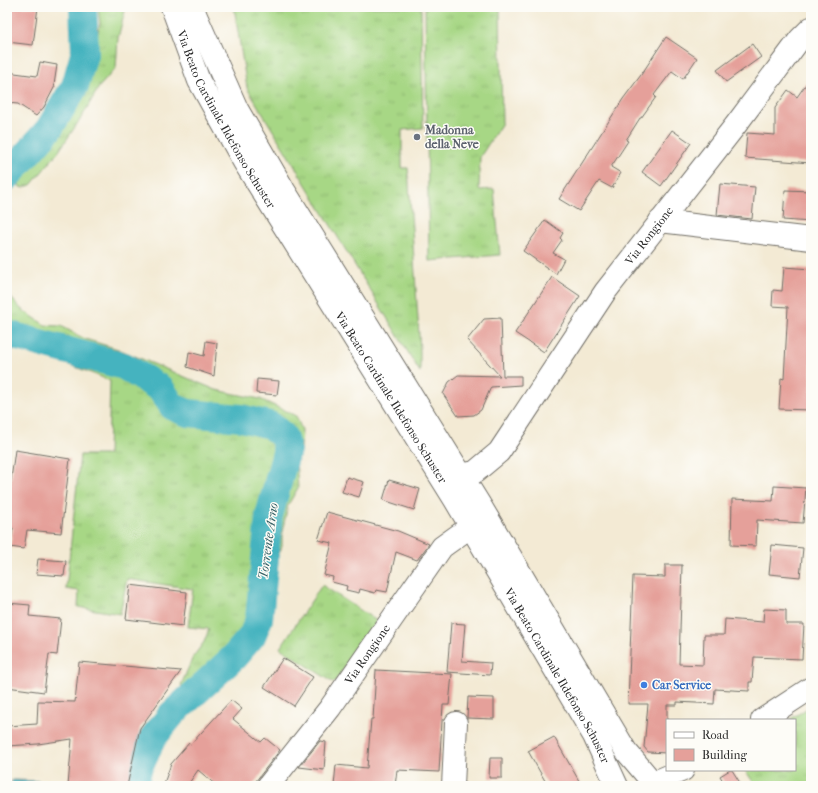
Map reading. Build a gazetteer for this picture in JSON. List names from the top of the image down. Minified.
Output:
{"streets":{"street":["Via Beato Cardinale Ildefonso Schuster","Via Rongione"]},"crossings":[["Via Beato Cardinale Ildefonso Schuster","Via Rongione"]],"water":["Torrente Arno"],"places":["Madonna della Neve","Car Service"],"legend":["Road","Building"]}
